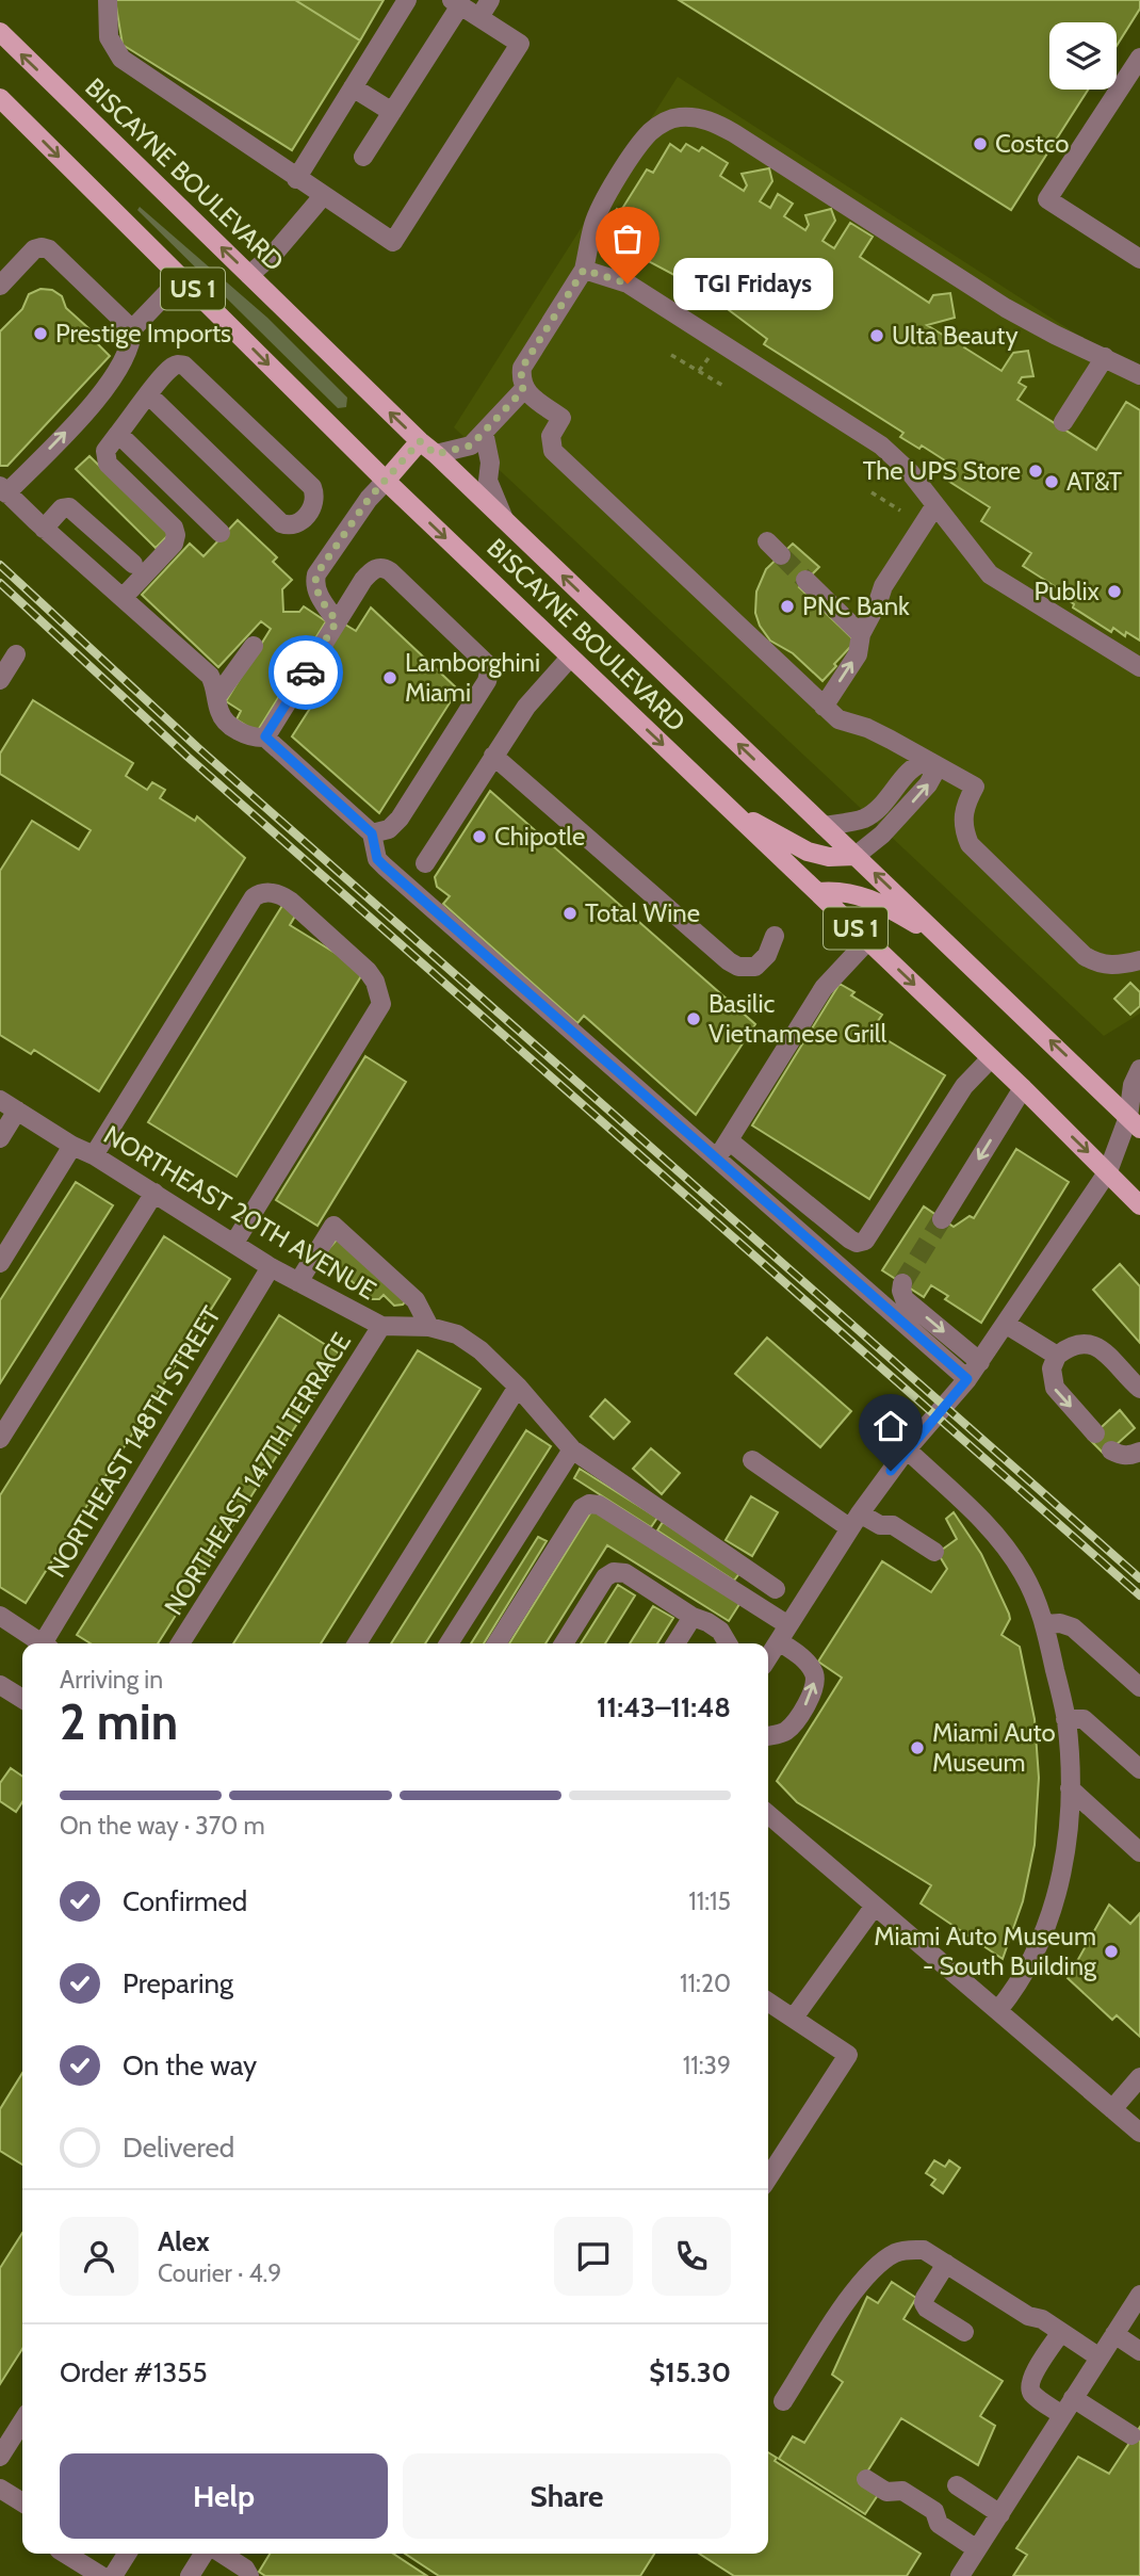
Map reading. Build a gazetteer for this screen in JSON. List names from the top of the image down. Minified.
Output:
{"streets":{"main road":["BISCAYNE BOULEVARD","US 1"],"street":["NORTHEAST 20TH AVENUE","NORTHEAST 148TH STREET","NORTHEAST 147TH TERRACE"]},"crossings":[["NORTHEAST 20TH AVENUE","NORTHEAST 148TH STREET"],["NORTHEAST 20TH AVENUE","NORTHEAST 147TH TERRACE"]],"places":["Costco","TGI Fridays","Prestige Imports","Ulta Beauty","The UPS Store","AT&T","Publix","PNC Bank","Lamborghini Miami","Chipotle","Total Wine","Basilic Vietnamese Grill","Miami Auto Museum","Miami Auto Museum - South Building"],"page":{"bubble":"TGI Fridays","heading":["2 min","Arriving in","11:43–11:48"],"panel":["Alex","Courier · 4.9","Order #1355","$15.30"],"bar":"On the way · 370 m","list":[["Confirmed","11:15"],["Preparing","11:20"],["On the way","11:39"],"Delivered"],"buttons":["Help","Share"]}}
